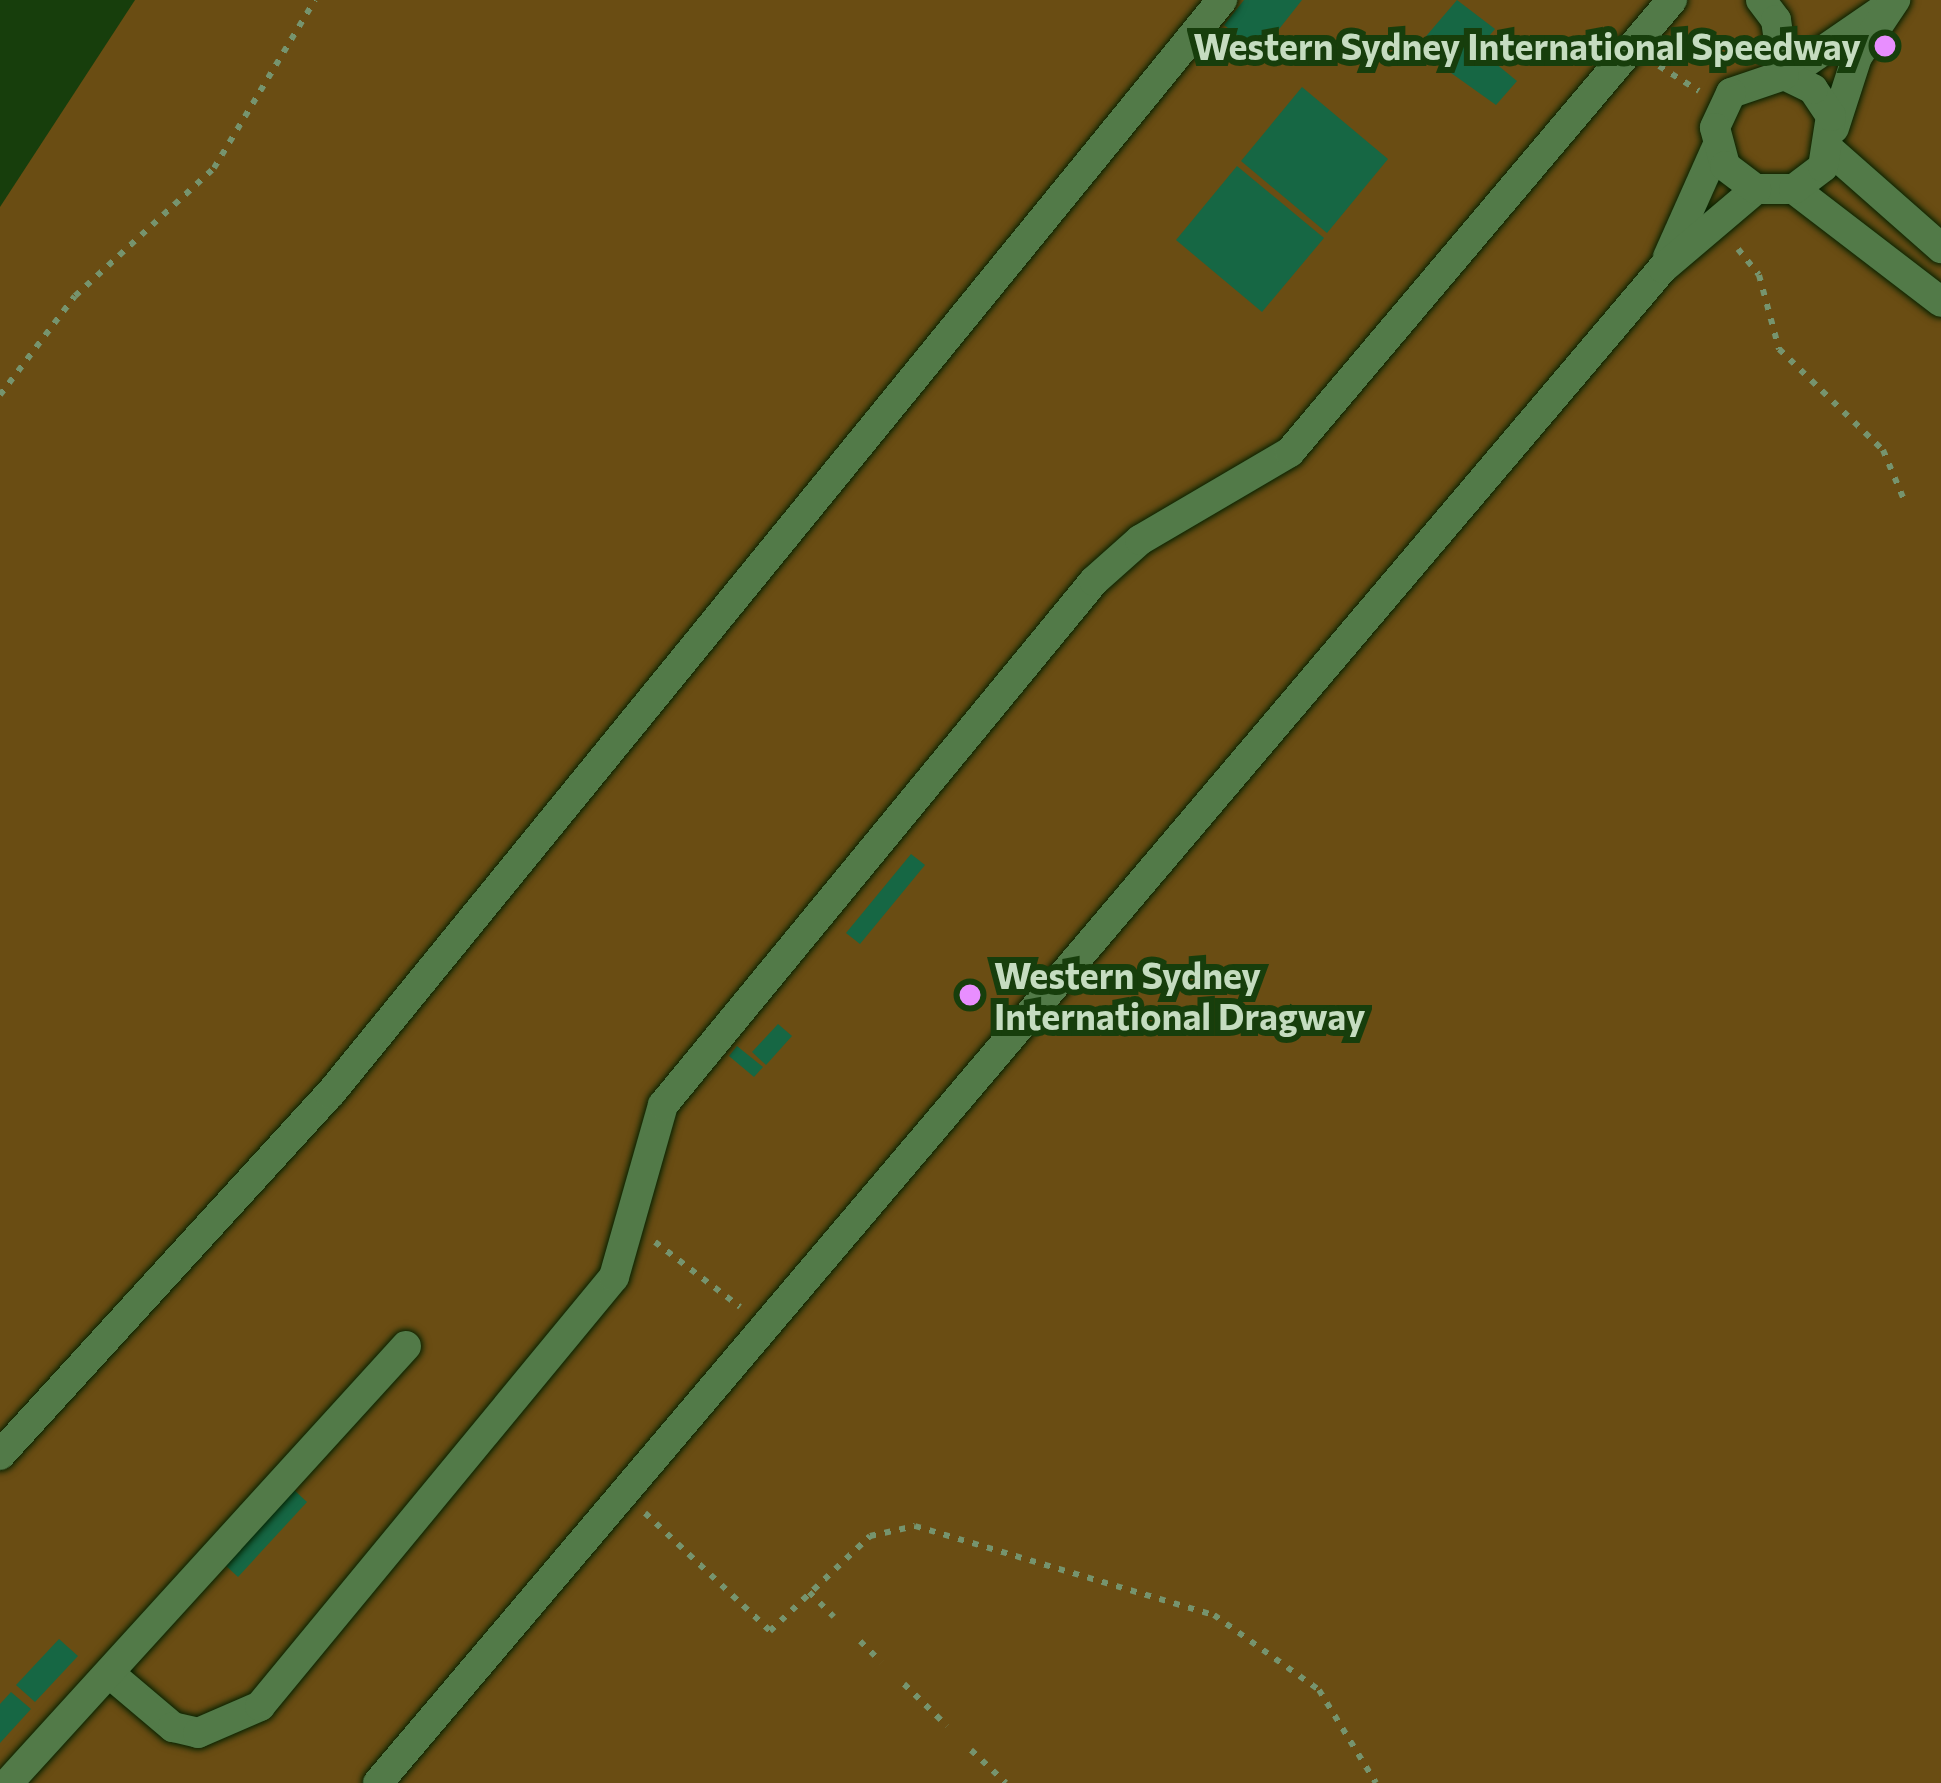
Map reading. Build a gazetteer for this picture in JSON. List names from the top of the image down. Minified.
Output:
{"places":["Western Sydney International Speedway","Western Sydney International Dragway"]}
